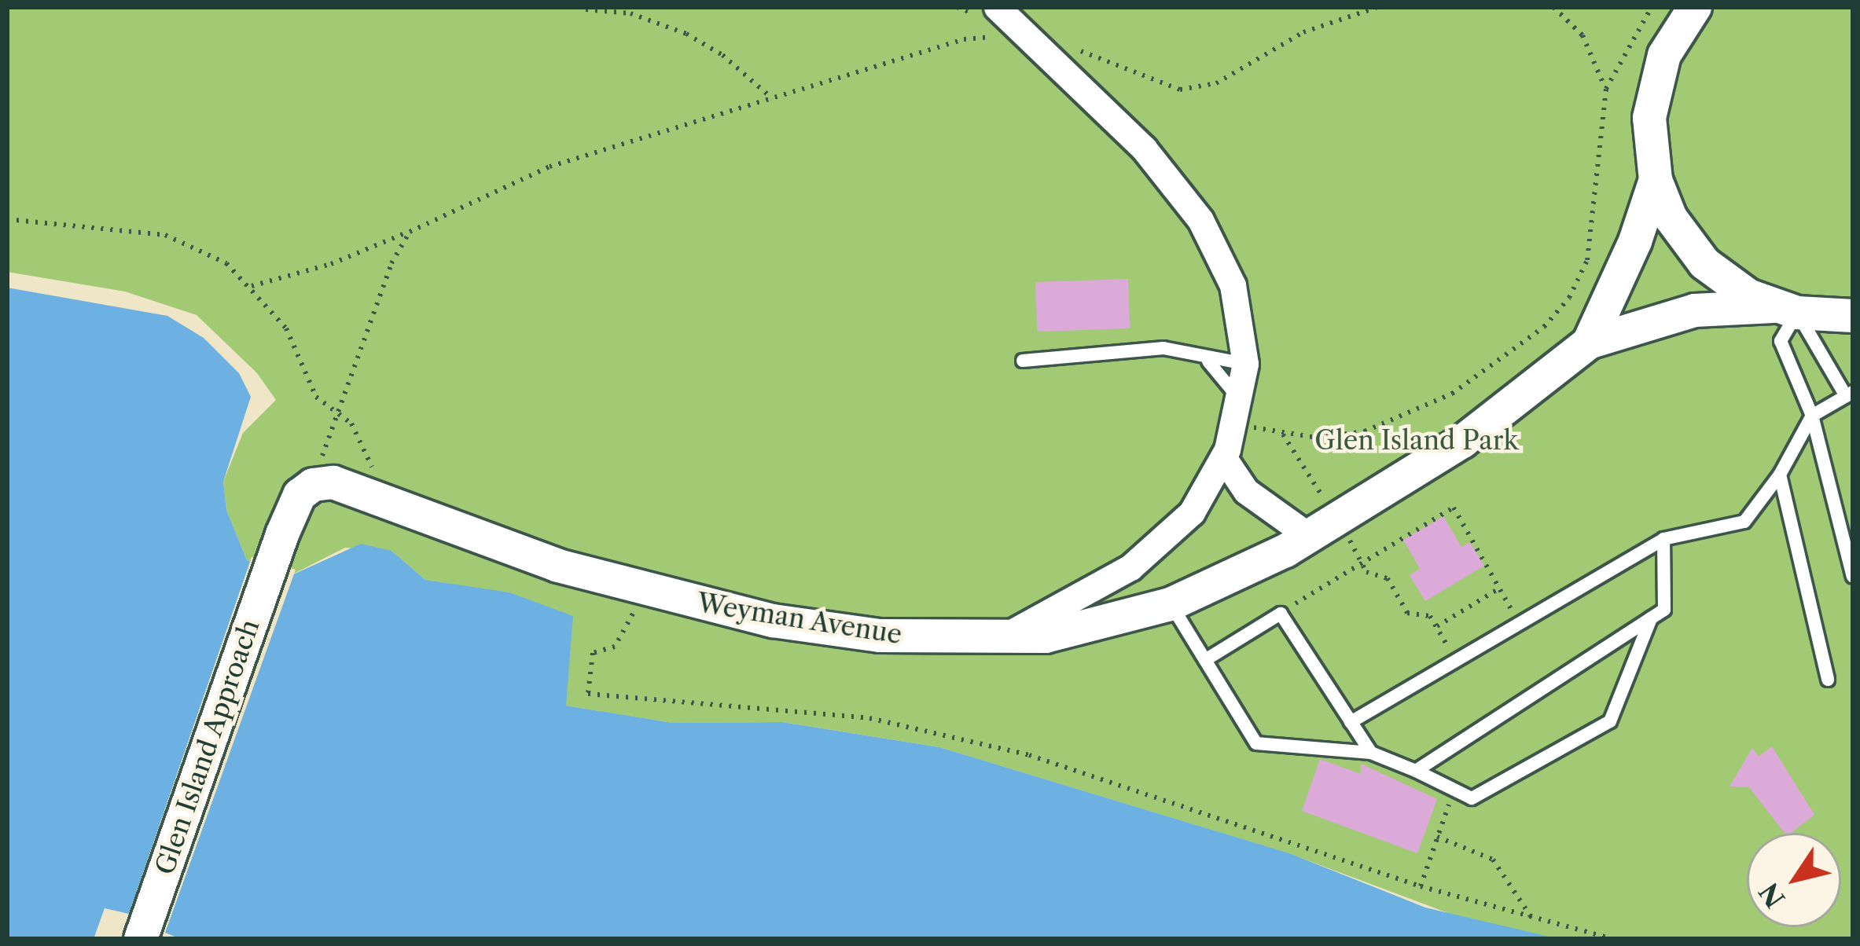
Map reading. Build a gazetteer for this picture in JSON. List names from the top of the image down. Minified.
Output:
{"streets":{"street":["Weyman Avenue","Glen Island Approach"]},"crossings":[["Weyman Avenue","Glen Island Approach"]],"parks":["Glen Island Park"],"north":"bottom left"}
